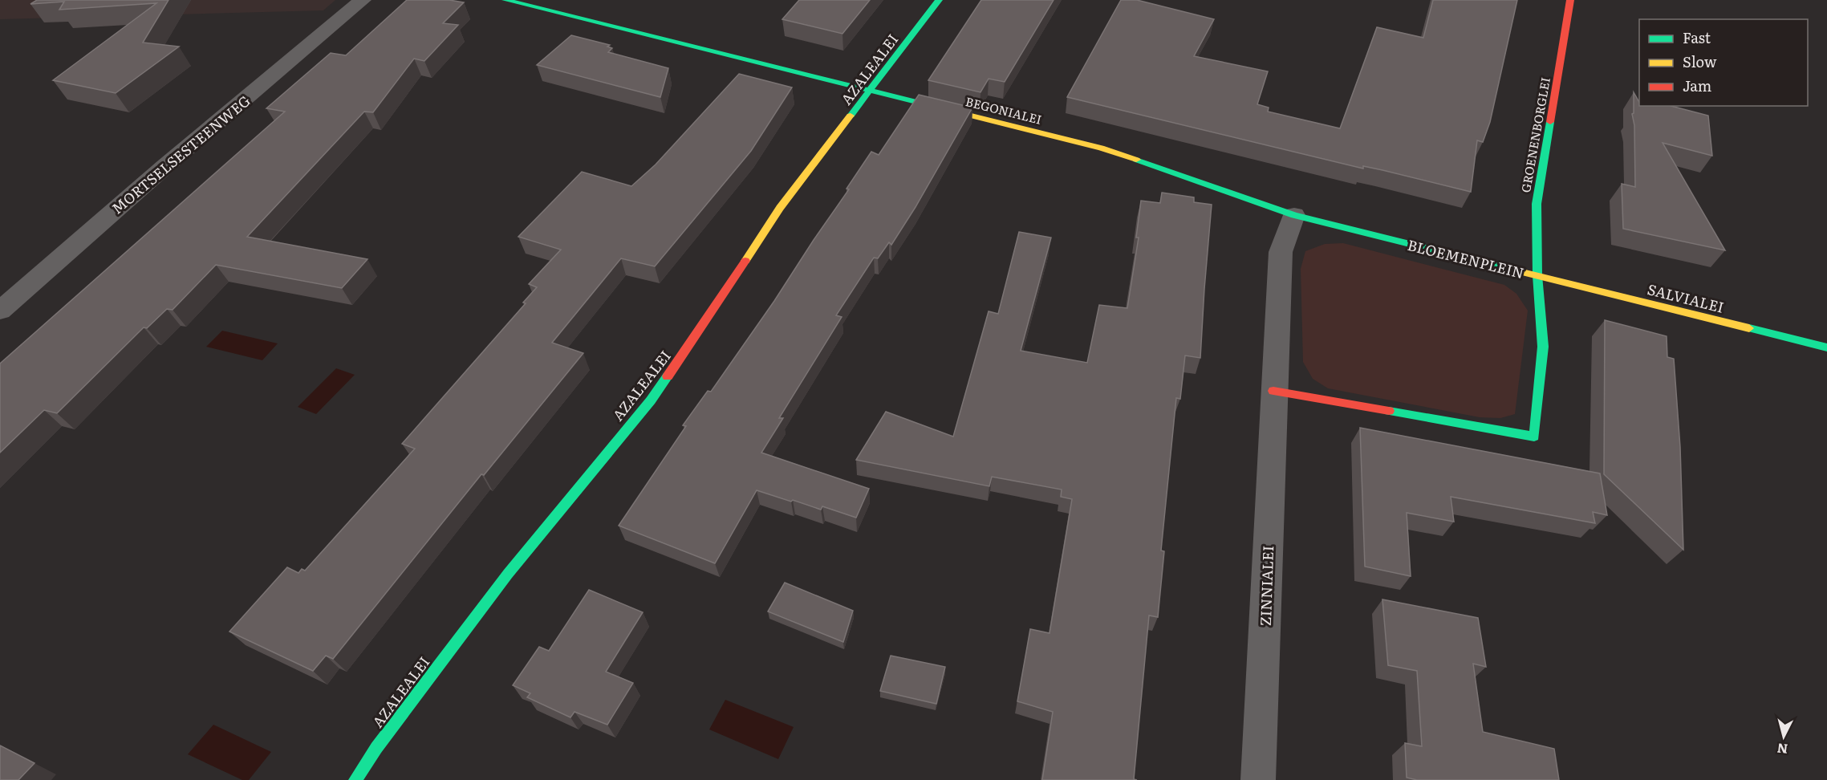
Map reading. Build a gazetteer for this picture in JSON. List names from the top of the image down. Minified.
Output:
{"streets":{"street":["AZALEALEI","BEGONIALEI","GROENENBORGLEI","MORTSELSESTEENWEG","BLOEMENPLEIN","SALVIALEI","ZINNIALEI"]},"crossings":[["AZALEALEI","BEGONIALEI"],["BEGONIALEI","BLOEMENPLEIN"],["GROENENBORGLEI","BLOEMENPLEIN"],["GROENENBORGLEI","SALVIALEI"],["BLOEMENPLEIN","SALVIALEI"],["BLOEMENPLEIN","ZINNIALEI"]],"legend":["Fast","Slow","Jam"],"north":"bottom"}
